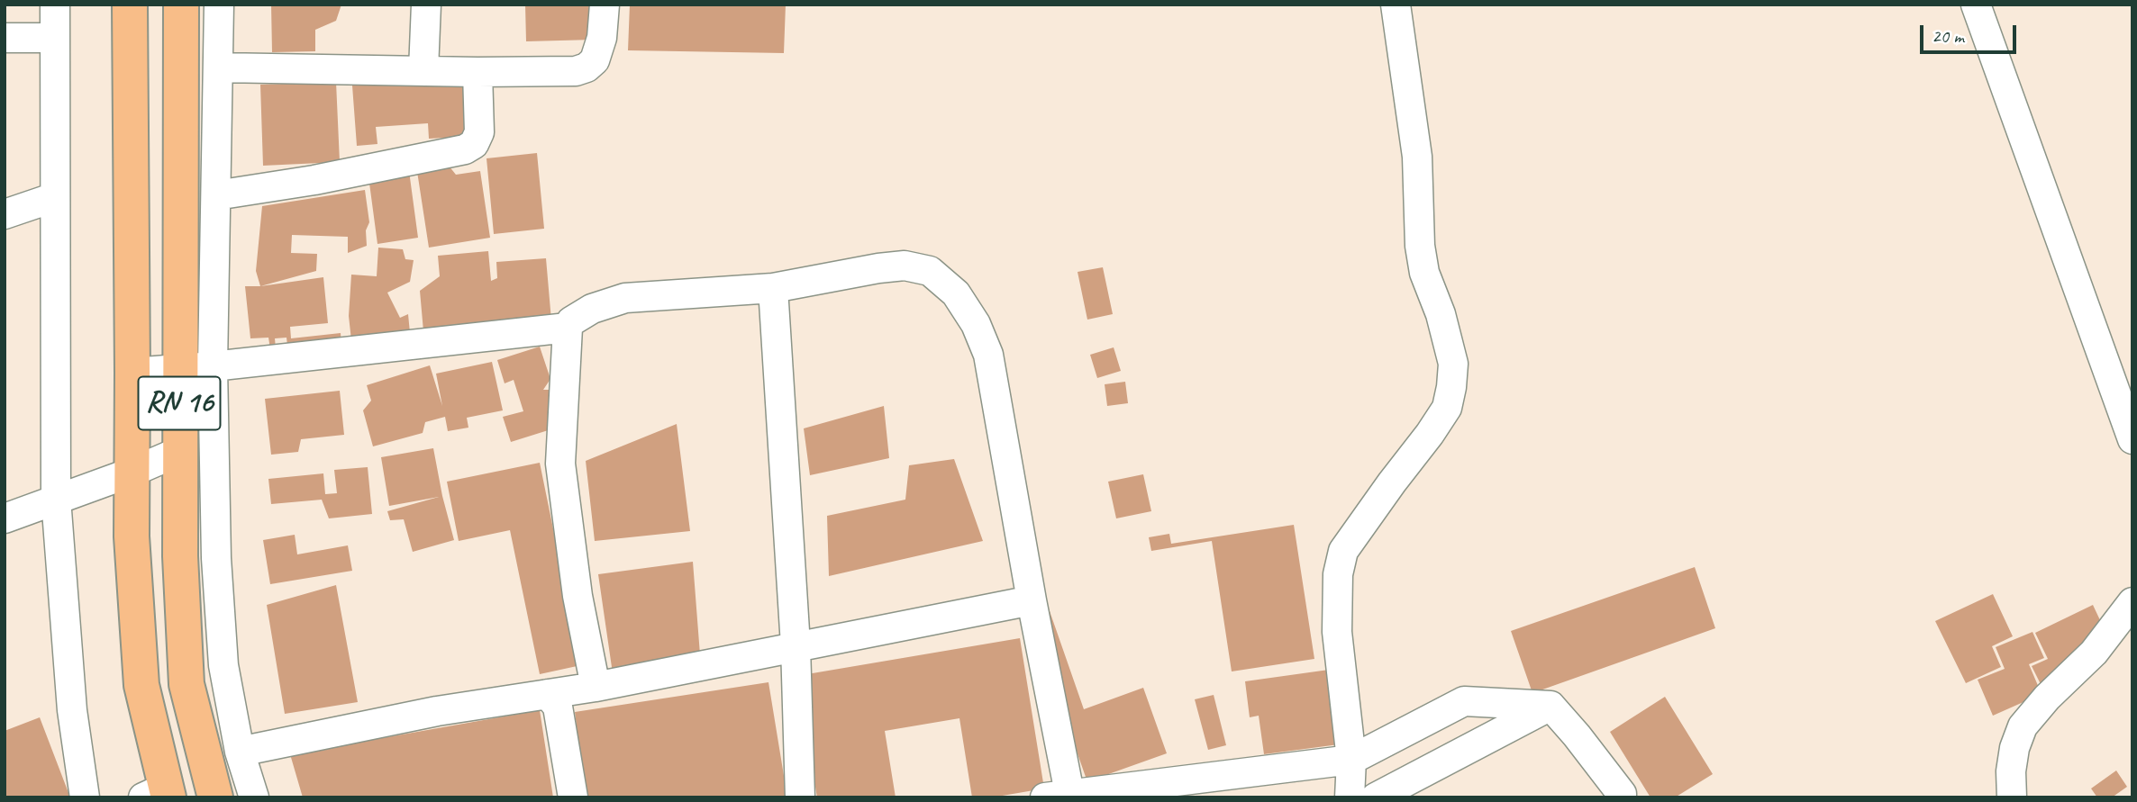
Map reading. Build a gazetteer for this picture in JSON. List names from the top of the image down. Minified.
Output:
{"streets":{"main road":["RN 16"]},"scale_bar":"20 m"}
